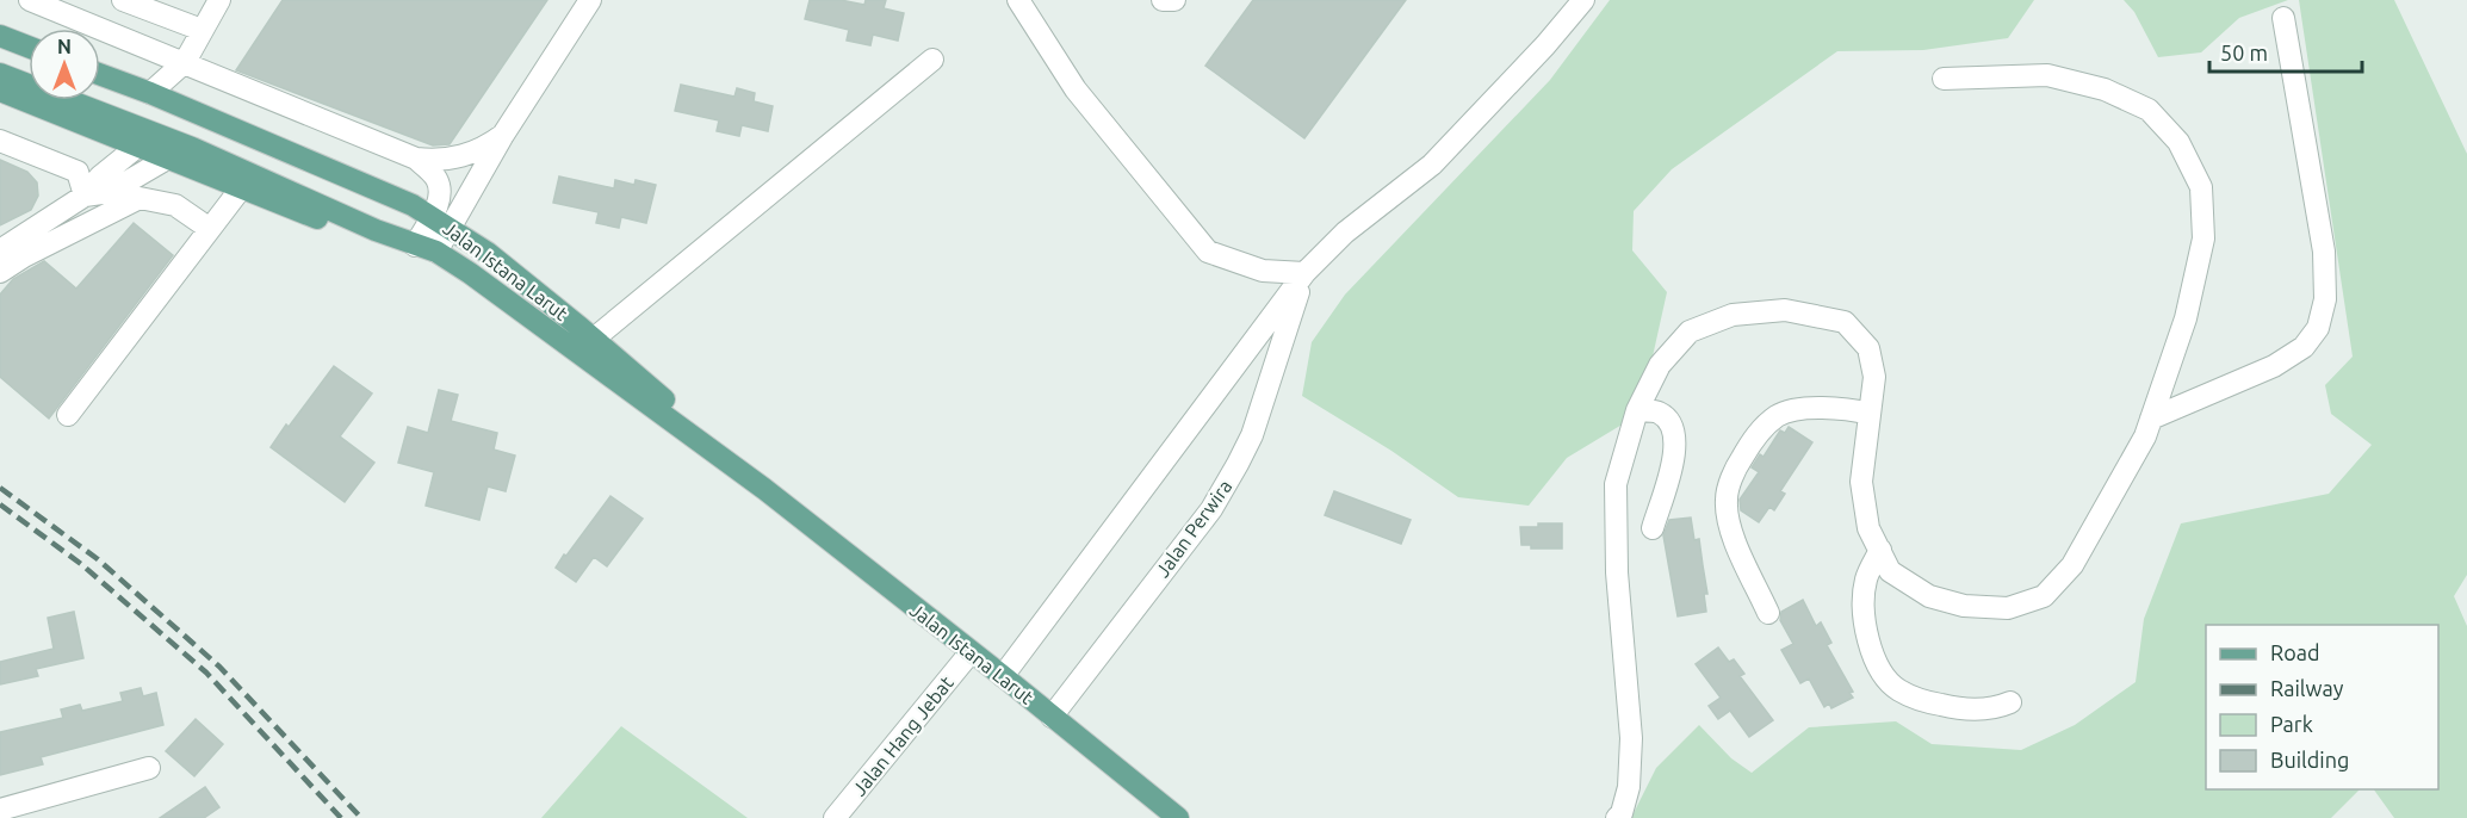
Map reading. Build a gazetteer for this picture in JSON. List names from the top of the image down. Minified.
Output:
{"streets":{"main road":["Jalan Istana Larut"],"street":["Jalan Perwira","Jalan Hang Jebat"]},"crossings":[["Jalan Istana Larut","Jalan Perwira"],["Jalan Istana Larut","Jalan Hang Jebat"]],"legend":["Road","Railway","Park","Building"],"scale_bar":"50 m","north":"top"}
